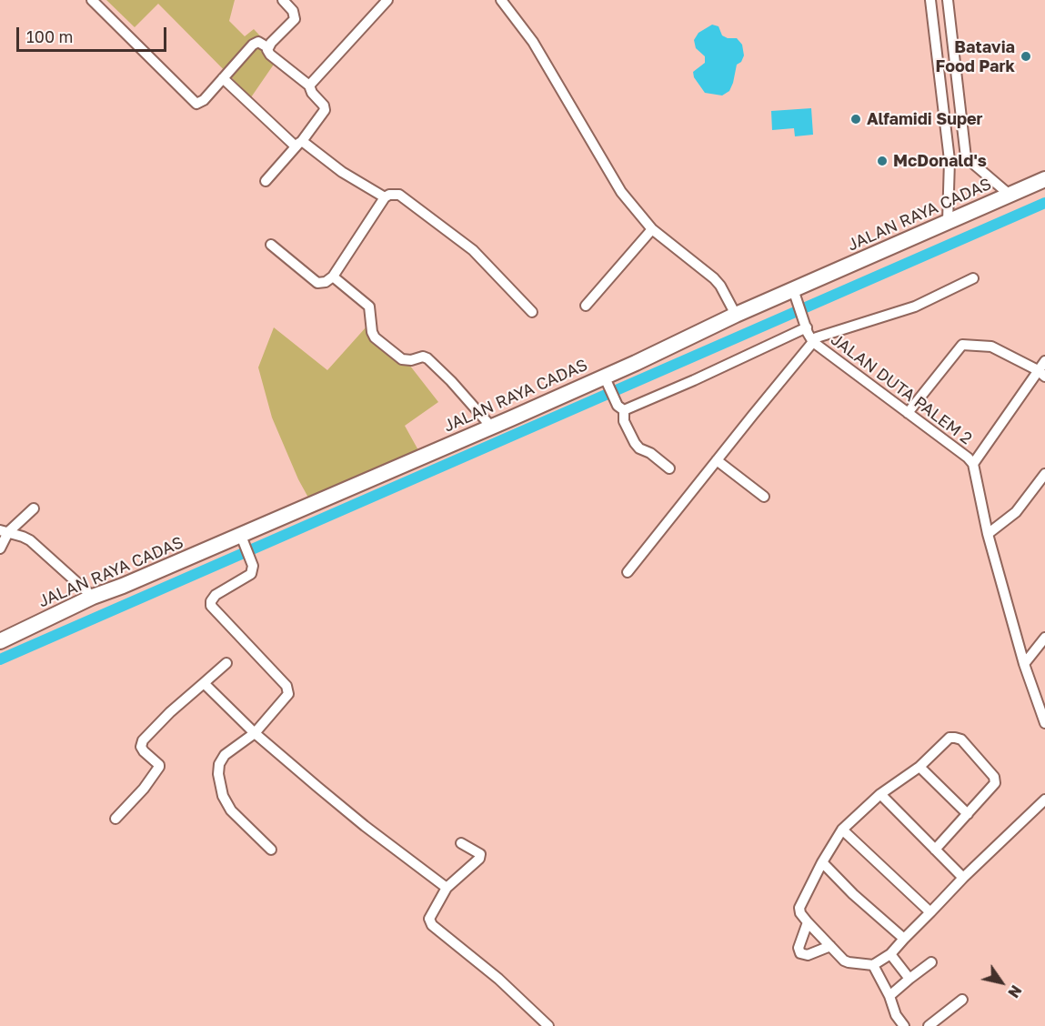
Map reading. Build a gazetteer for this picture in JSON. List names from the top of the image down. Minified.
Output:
{"streets":{"street":["JALAN RAYA CADAS","JALAN DUTA PALEM 2"]},"crossings":[["JALAN RAYA CADAS","JALAN DUTA PALEM 2"]],"places":["Batavia Food Park","Alfamidi Super","McDonald's"],"scale_bar":"100 m","north":"bottom right"}
